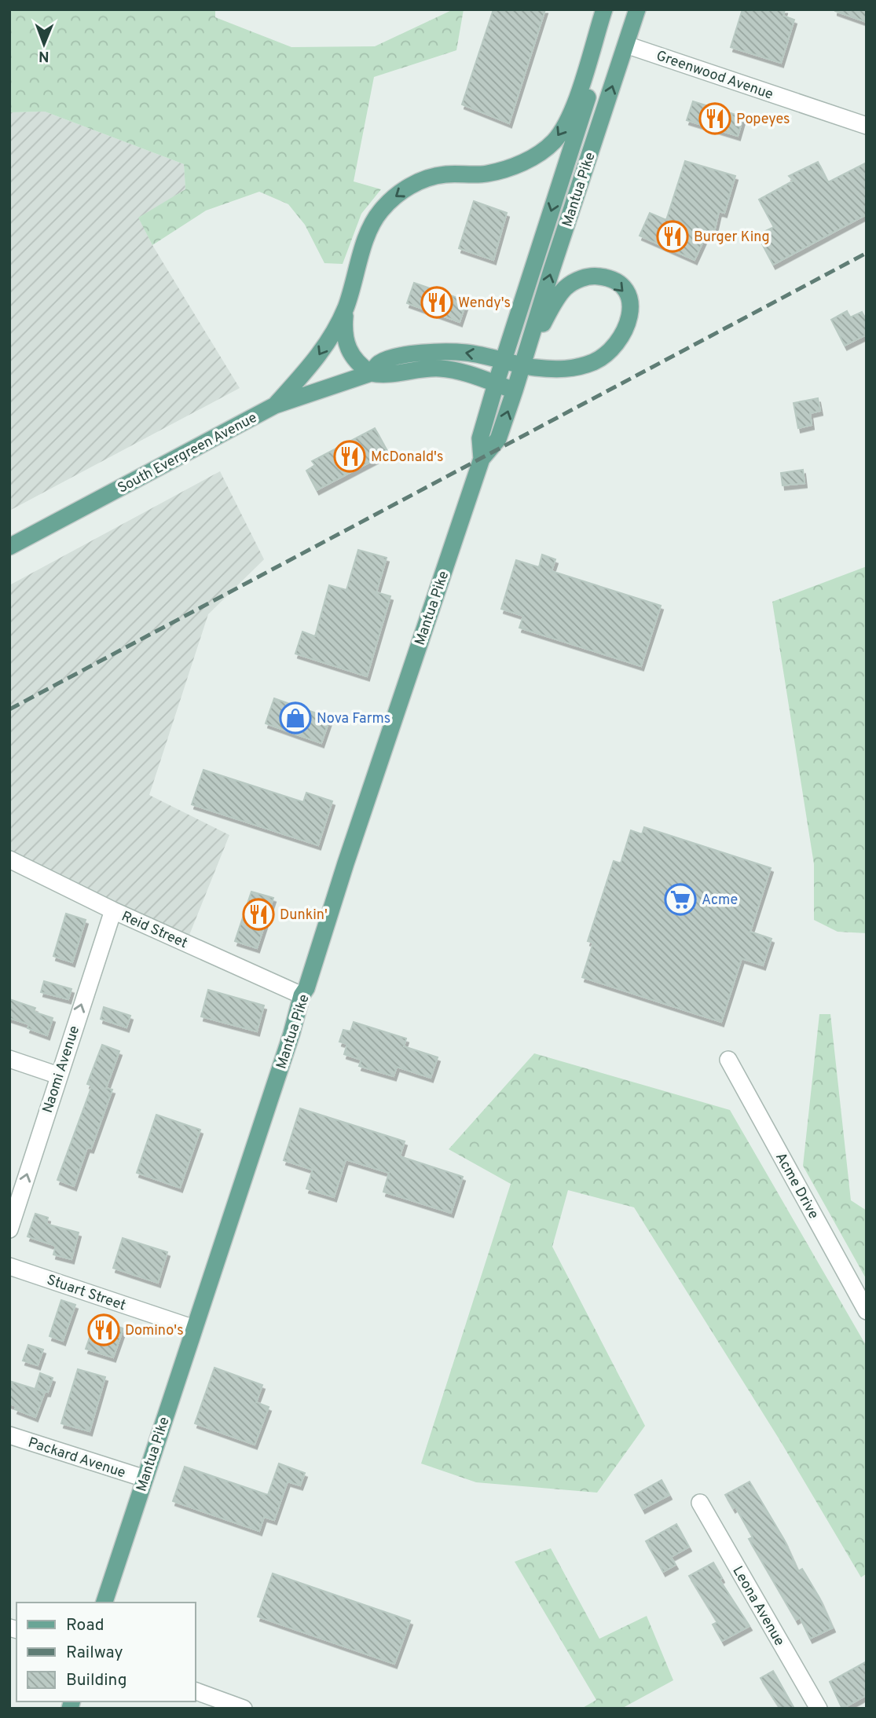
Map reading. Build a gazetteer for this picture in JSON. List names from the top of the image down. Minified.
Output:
{"streets":{"main road":["Mantua Pike","South Evergreen Avenue"],"street":["Greenwood Avenue","Reid Street","Naomi Avenue","Acme Drive","Stuart Street","Packard Avenue","Leona Avenue"]},"crossings":[["Greenwood Avenue","Mantua Pike"],["Mantua Pike","South Evergreen Avenue"],["Mantua Pike","Reid Street"],["Mantua Pike","Stuart Street"],["Mantua Pike","Packard Avenue"],["Reid Street","Naomi Avenue"]],"one_way":["Naomi Avenue"],"places":{"restaurant":["Popeyes","Burger King","Wendy's","McDonald's","Dunkin'","Domino's"],"shop":["Nova Farms"],"supermarket":["Acme"]},"legend":["Road","Railway","Building"],"north":"bottom"}
